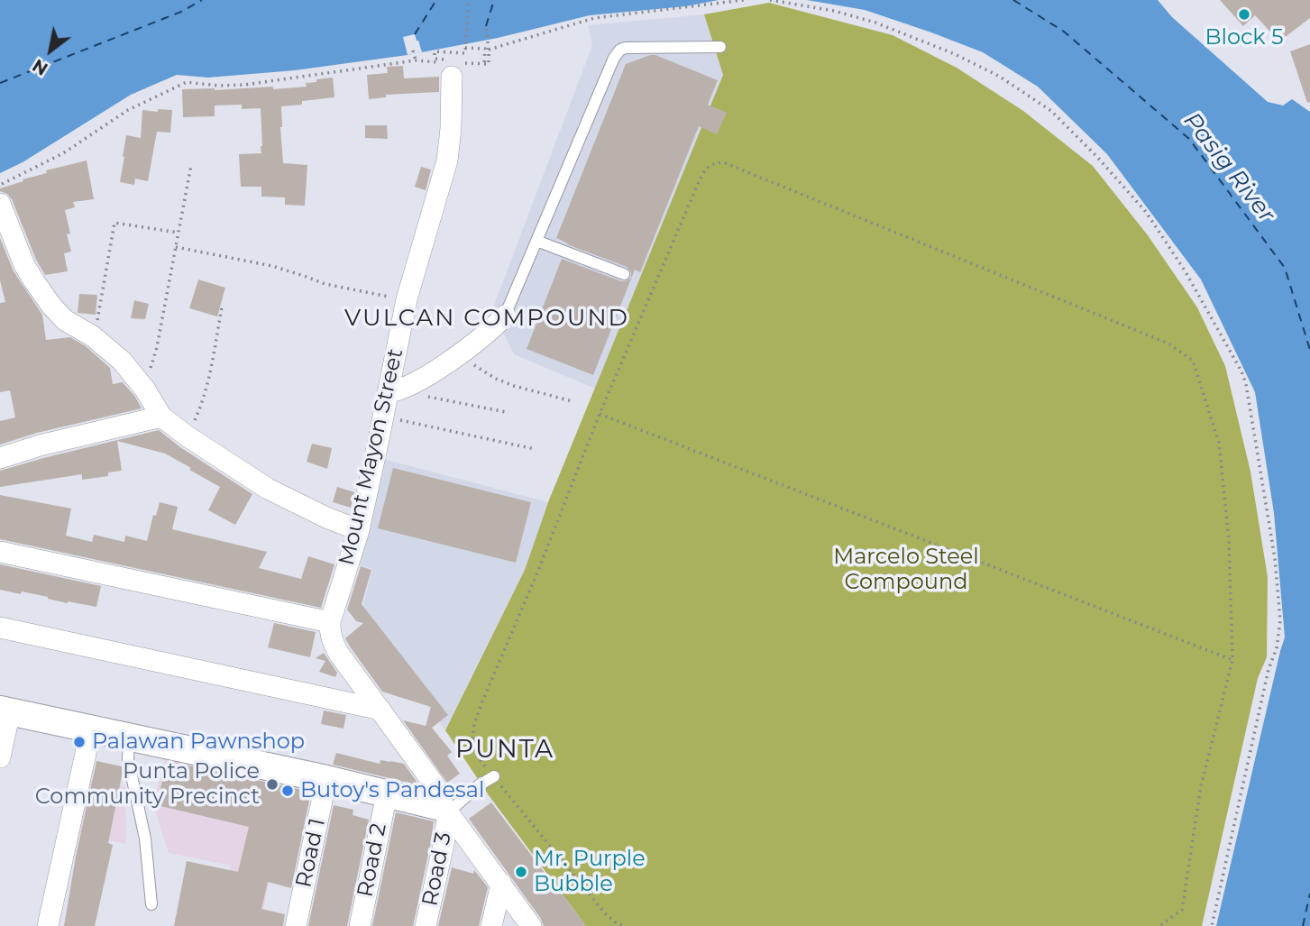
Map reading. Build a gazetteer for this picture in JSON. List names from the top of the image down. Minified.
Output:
{"streets":{"street":["Mount Mayon Street","Road 1","Road 2","Road 3"]},"districts":["VULCAN COMPOUND","PUNTA"],"water":["Pasig River"],"parks":["Marcelo Steel Compound"],"places":["Block 5","Palawan Pawnshop","Punta Police Community Precinct","Butoy's Pandesal","Mr. Purple Bubble"],"north":"bottom left"}
